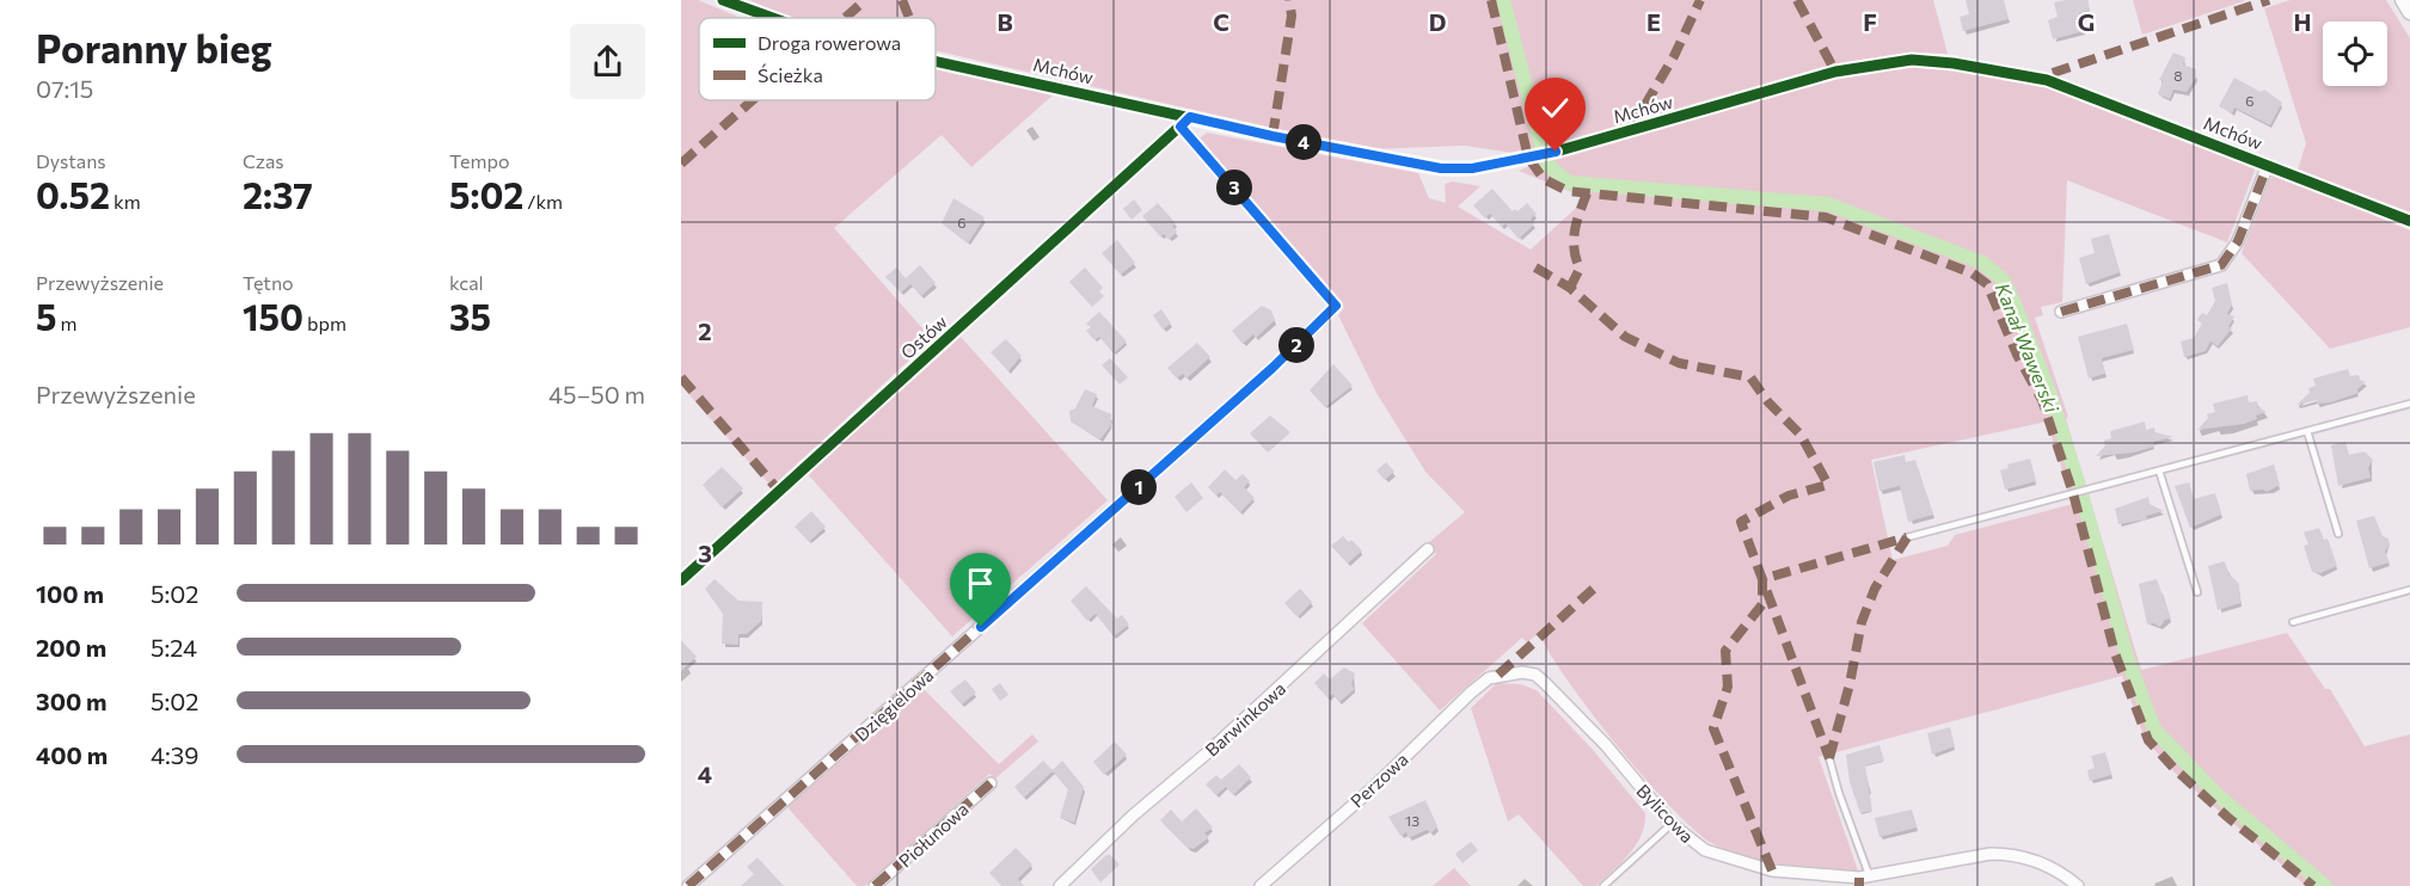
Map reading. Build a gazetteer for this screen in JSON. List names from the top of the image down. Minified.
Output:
{"streets":{"street":["Mchów","Ostów","Dzięgielowa","Barwinkowa","Perzowa","Bylicowa","Piołunowa"]},"crossings":[["Mchów","Ostów"],["Ostów","Dzięgielowa"],["Perzowa","Bylicowa"]],"water":["Kanał Wawerski"],"house_numbers":["8","6","6","13"],"legend":["Droga rowerowa","Ścieżka"],"page":{"heading":["Poranny bieg","07:15"],"stats":[["Dystans","0.52 km"],["Czas","2:37"],["Tempo","5:02 /km"],["Przewyższenie","5 m"],["Tętno","150 bpm"],["kcal","35"]],"pins":["4","3","2","1"],"chart":["Przewyższenie","45–50 m"],"list":[{"name":"100 m","note":"5:02"},{"name":"200 m","note":"5:24"},{"name":"300 m","note":"5:02"},{"name":"400 m","note":"4:39"}]},"grid":{"columns":["B","C","D","E","F","G","H"],"rows":["2","3","4"]}}
